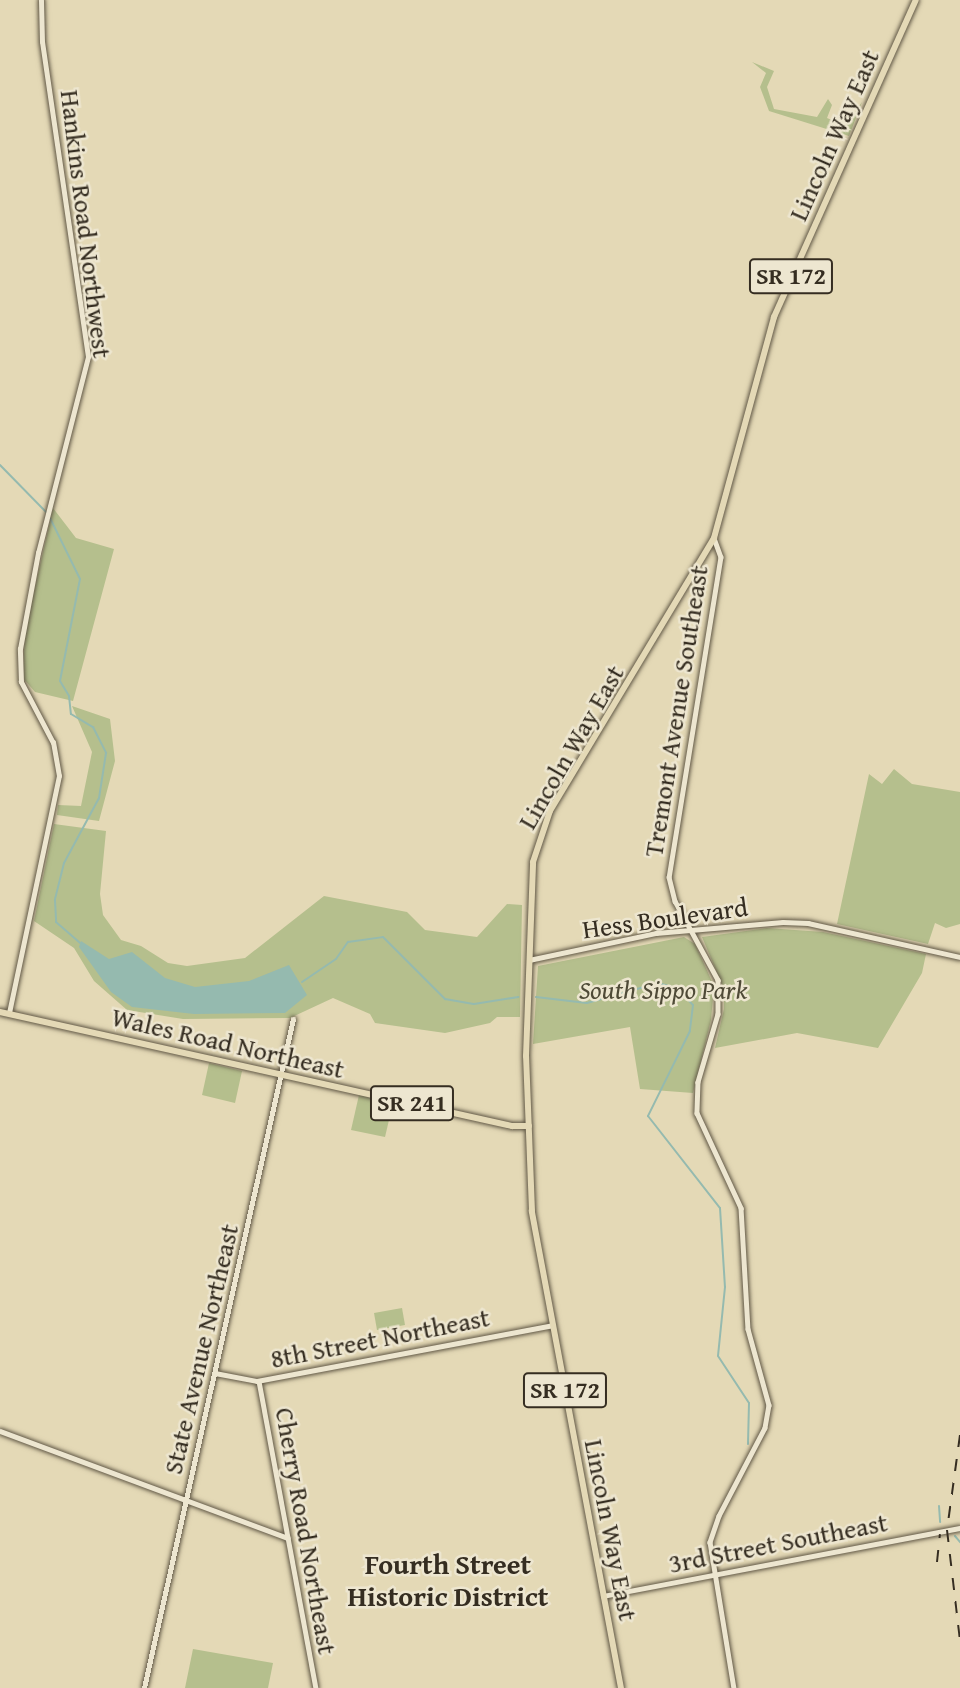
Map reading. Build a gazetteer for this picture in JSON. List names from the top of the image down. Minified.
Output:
{"streets":{"main road":["Lincoln Way East","SR 172","Wales Road Northeast","SR 241"],"street":["Hankins Road Northwest","Tremont Avenue Southeast","Hess Boulevard","8th Street Northeast","State Avenue Northeast","Cherry Road Northeast","3rd Street Southeast"]},"crossings":[["Lincoln Way East","Tremont Avenue Southeast"],["Lincoln Way East","Hess Boulevard"],["Lincoln Way East","Wales Road Northeast"],["Lincoln Way East","8th Street Northeast"],["Lincoln Way East","3rd Street Southeast"],["Hankins Road Northwest","Wales Road Northeast"],["Tremont Avenue Southeast","Hess Boulevard"],["Tremont Avenue Southeast","3rd Street Southeast"],["Wales Road Northeast","State Avenue Northeast"],["8th Street Northeast","State Avenue Northeast"],["8th Street Northeast","Cherry Road Northeast"]],"districts":["Fourth Street Historic District"],"parks":["South Sippo Park"]}
